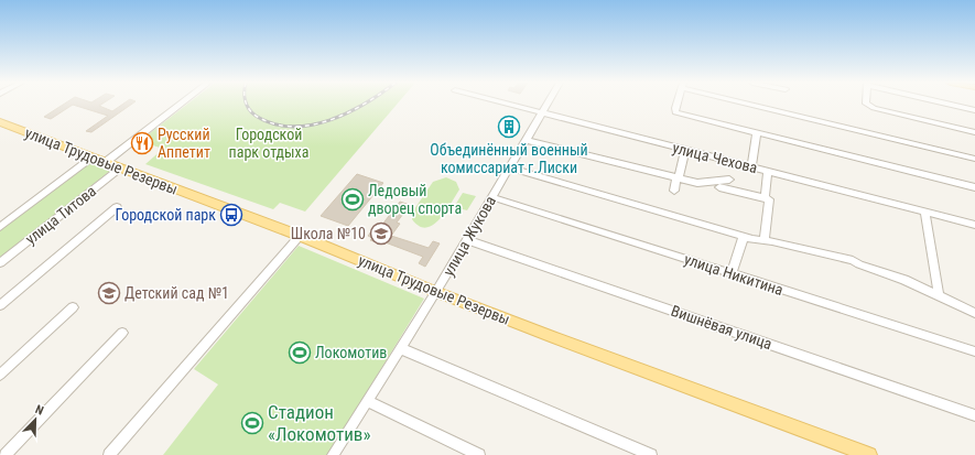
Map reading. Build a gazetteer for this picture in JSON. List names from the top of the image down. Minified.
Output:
{"streets":{"main road":["улица Трудовые Резервы"],"street":["улица Чехова","улица Титова","улица Жукова","улица Никитина","Вишнёвая улица"]},"crossings":[["улица Чехова","улица Жукова"],["улица Трудовые Резервы","улица Титова"],["улица Трудовые Резервы","улица Жукова"],["улица Жукова","улица Никитина"],["улица Жукова","Вишнёвая улица"]],"parks":["Городской парк отдыха"],"places":{"building":["Объединённый военный комиссариат г.Лиски"],"restaurant":["Русский Аппетит"],"sports":["Ледовый дворец спорта","Локомотив","Стадион «Локомотив»"],"bus stop":["Городской парк"],"school or university":["Школа №10","Детский сад №1"]},"north":"top right"}
